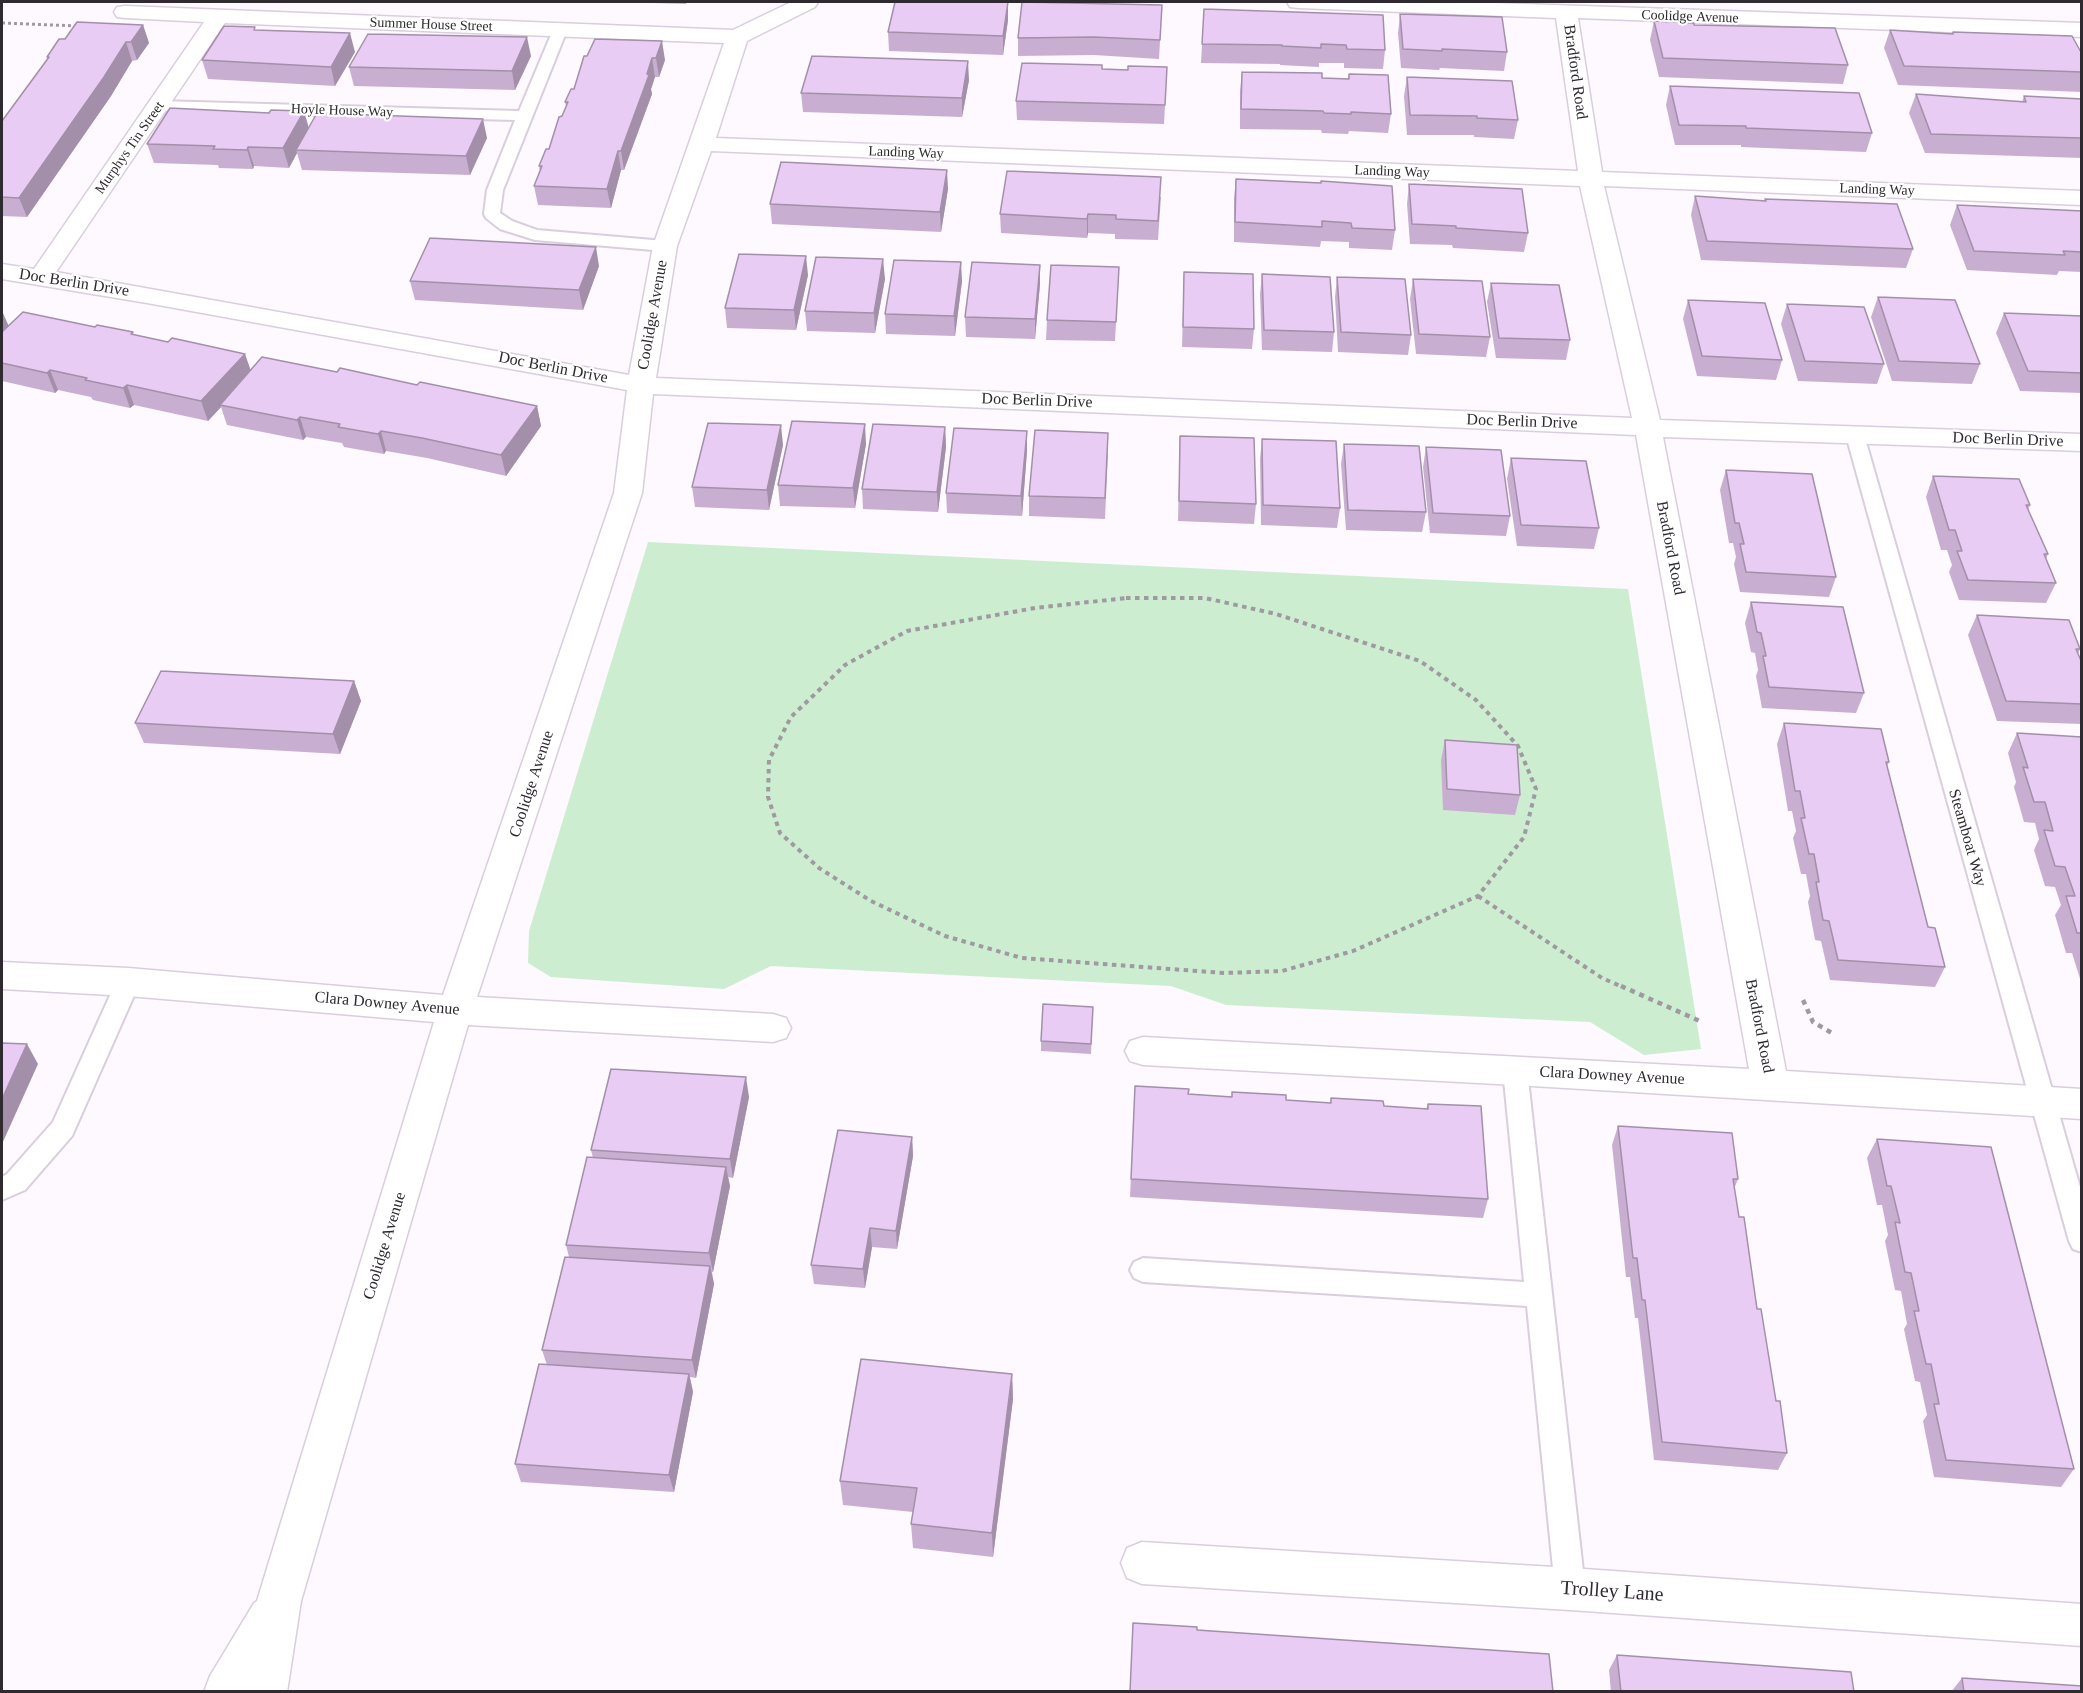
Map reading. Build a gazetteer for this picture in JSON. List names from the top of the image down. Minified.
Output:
{"streets":{"street":["Coolidge Avenue","Summer House Street","Bradford Road","Murphys Tin Street","Landing Way","Doc Berlin Drive","Clara Downey Avenue","Trolley Lane"],"lane":["Hoyle House Way","Steamboat Way"]},"crossings":[["Coolidge Avenue","Summer House Street"],["Coolidge Avenue","Bradford Road"],["Coolidge Avenue","Landing Way"],["Coolidge Avenue","Doc Berlin Drive"],["Coolidge Avenue","Clara Downey Avenue"],["Summer House Street","Murphys Tin Street"],["Bradford Road","Landing Way"],["Bradford Road","Doc Berlin Drive"],["Bradford Road","Clara Downey Avenue"],["Hoyle House Way","Murphys Tin Street"],["Murphys Tin Street","Doc Berlin Drive"],["Doc Berlin Drive","Steamboat Way"],["Steamboat Way","Clara Downey Avenue"]]}
